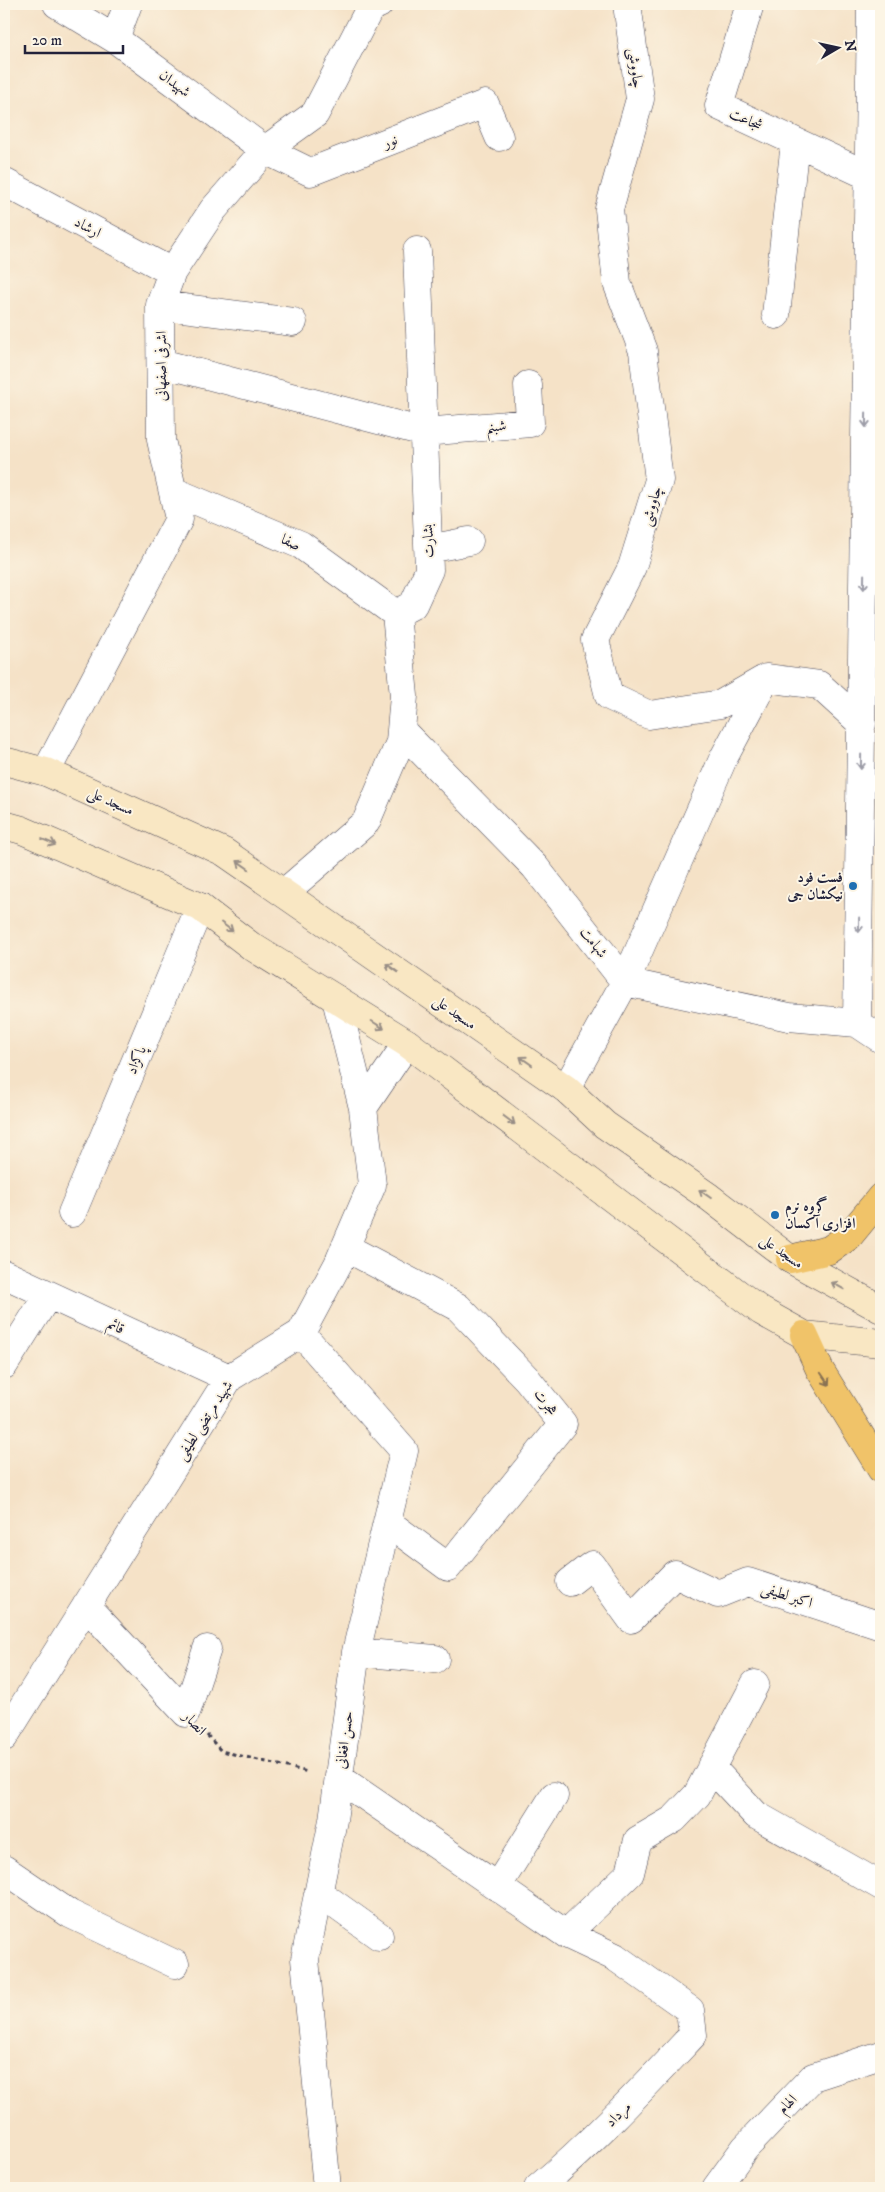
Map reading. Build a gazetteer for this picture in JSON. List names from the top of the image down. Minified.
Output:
{"streets":{"main road":["مسجد علی"],"street":["چاووشی","شهیدان","شجاعت","نور","ارشاد","اشرفی اصفهانی","شبنم","بشارت","صفا","شهامت","پاکزاد","قائم","هجرت","شهید مرتضی لطیفی","اکبر لطیفی","انصار","حسن افغانی","الهام","مرداد"]},"crossings":[["شهیدان","نور"],["شهیدان","اشرفی اصفهانی"],["نور","اشرفی اصفهانی"],["ارشاد","اشرفی اصفهانی"],["اشرفی اصفهانی","صفا"],["اشرفی اصفهانی","مسجد علی"],["شبنم","بشارت"],["بشارت","صفا"],["قائم","شهید مرتضی لطیفی"],["هجرت","حسن افغانی"],["شهید مرتضی لطیفی","انصار"],["شهید مرتضی لطیفی","حسن افغانی"],["انصار","حسن افغانی"]],"places":["فست فود نیکشان جی","گروه نرم افزاری آکسان"],"scale_bar":"20 m","north":"right"}
